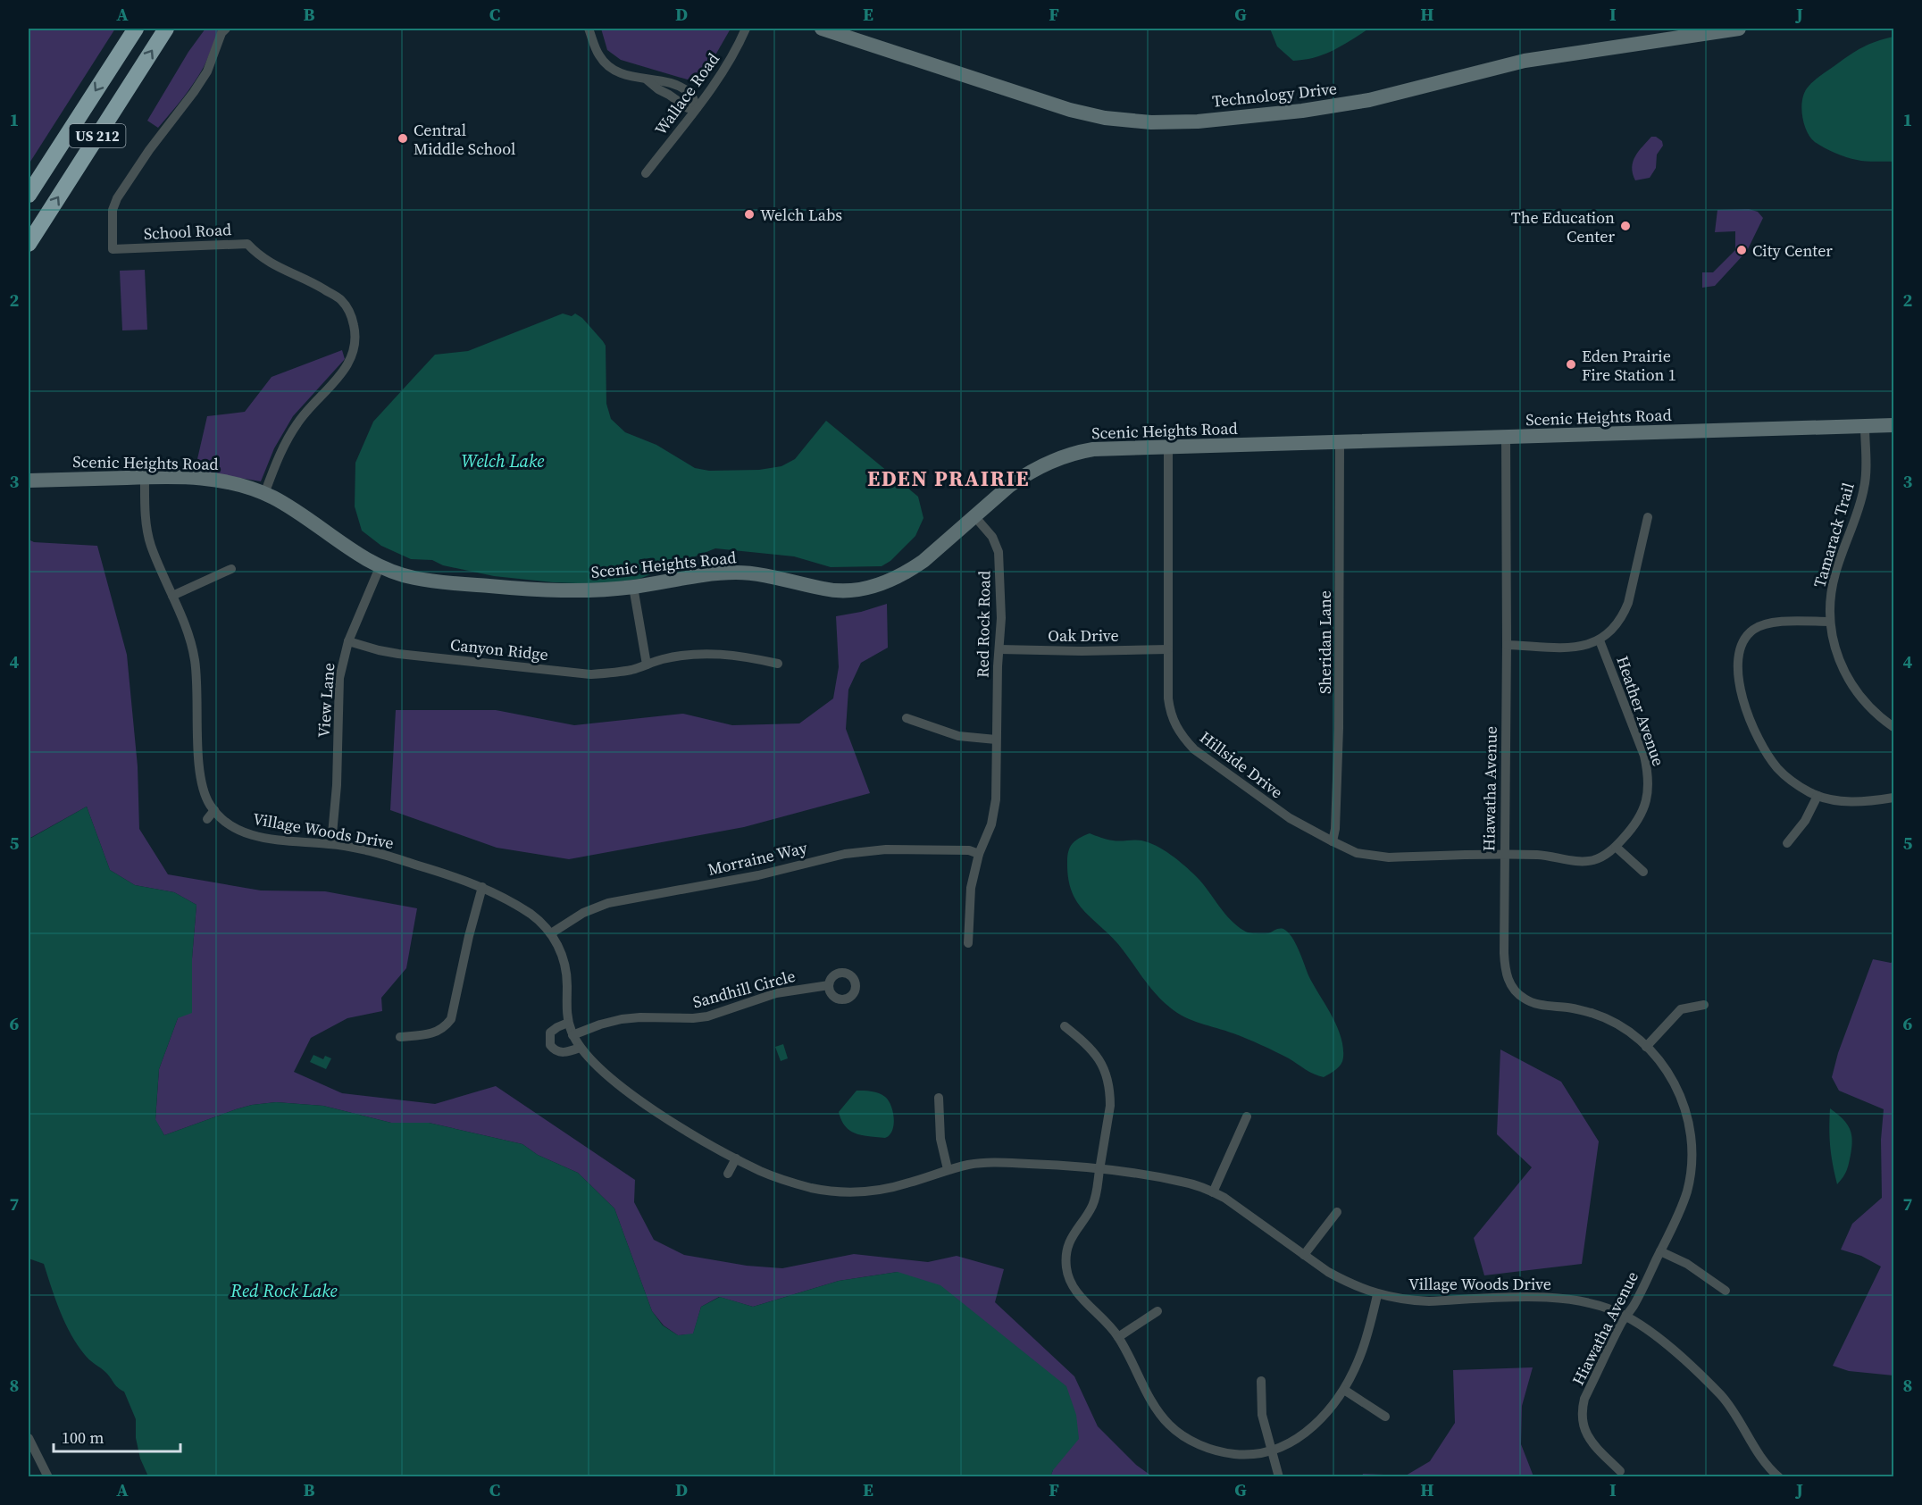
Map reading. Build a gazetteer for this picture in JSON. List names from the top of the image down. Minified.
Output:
{"streets":{"highway":["US 212"],"street":["Wallace Road","Technology Drive","School Road","Scenic Heights Road","Tamarack Trail","Red Rock Road","Oak Drive","Sheridan Lane","Canyon Ridge","View Lane","Heather Avenue","Hillside Drive","Hiawatha Avenue","Village Woods Drive","Morraine Way","Sandhill Circle"]},"crossings":[["School Road","Scenic Heights Road"],["Scenic Heights Road","Tamarack Trail"],["Scenic Heights Road","Red Rock Road"],["Scenic Heights Road","Sheridan Lane"],["Scenic Heights Road","View Lane"],["Scenic Heights Road","Hillside Drive"],["Scenic Heights Road","Hiawatha Avenue"],["Scenic Heights Road","Village Woods Drive"],["Red Rock Road","Oak Drive"],["Red Rock Road","Morraine Way"],["Oak Drive","Hillside Drive"],["Sheridan Lane","Hillside Drive"],["Canyon Ridge","View Lane"],["View Lane","Village Woods Drive"],["Heather Avenue","Hillside Drive"],["Heather Avenue","Hiawatha Avenue"],["Hillside Drive","Hiawatha Avenue"],["Hiawatha Avenue","Village Woods Drive"],["Village Woods Drive","Morraine Way"],["Village Woods Drive","Sandhill Circle"]],"districts":["EDEN PRAIRIE"],"water":["Welch Lake","Red Rock Lake"],"places":["Central Middle School","Welch Labs","The Education Center","City Center","Eden Prairie Fire Station 1"],"scale_bar":"100 m","grid":{"columns":["A","B","C","D","E","F","G","H","I","J"],"rows":["1","2","3","4","5","6","7","8"]}}
